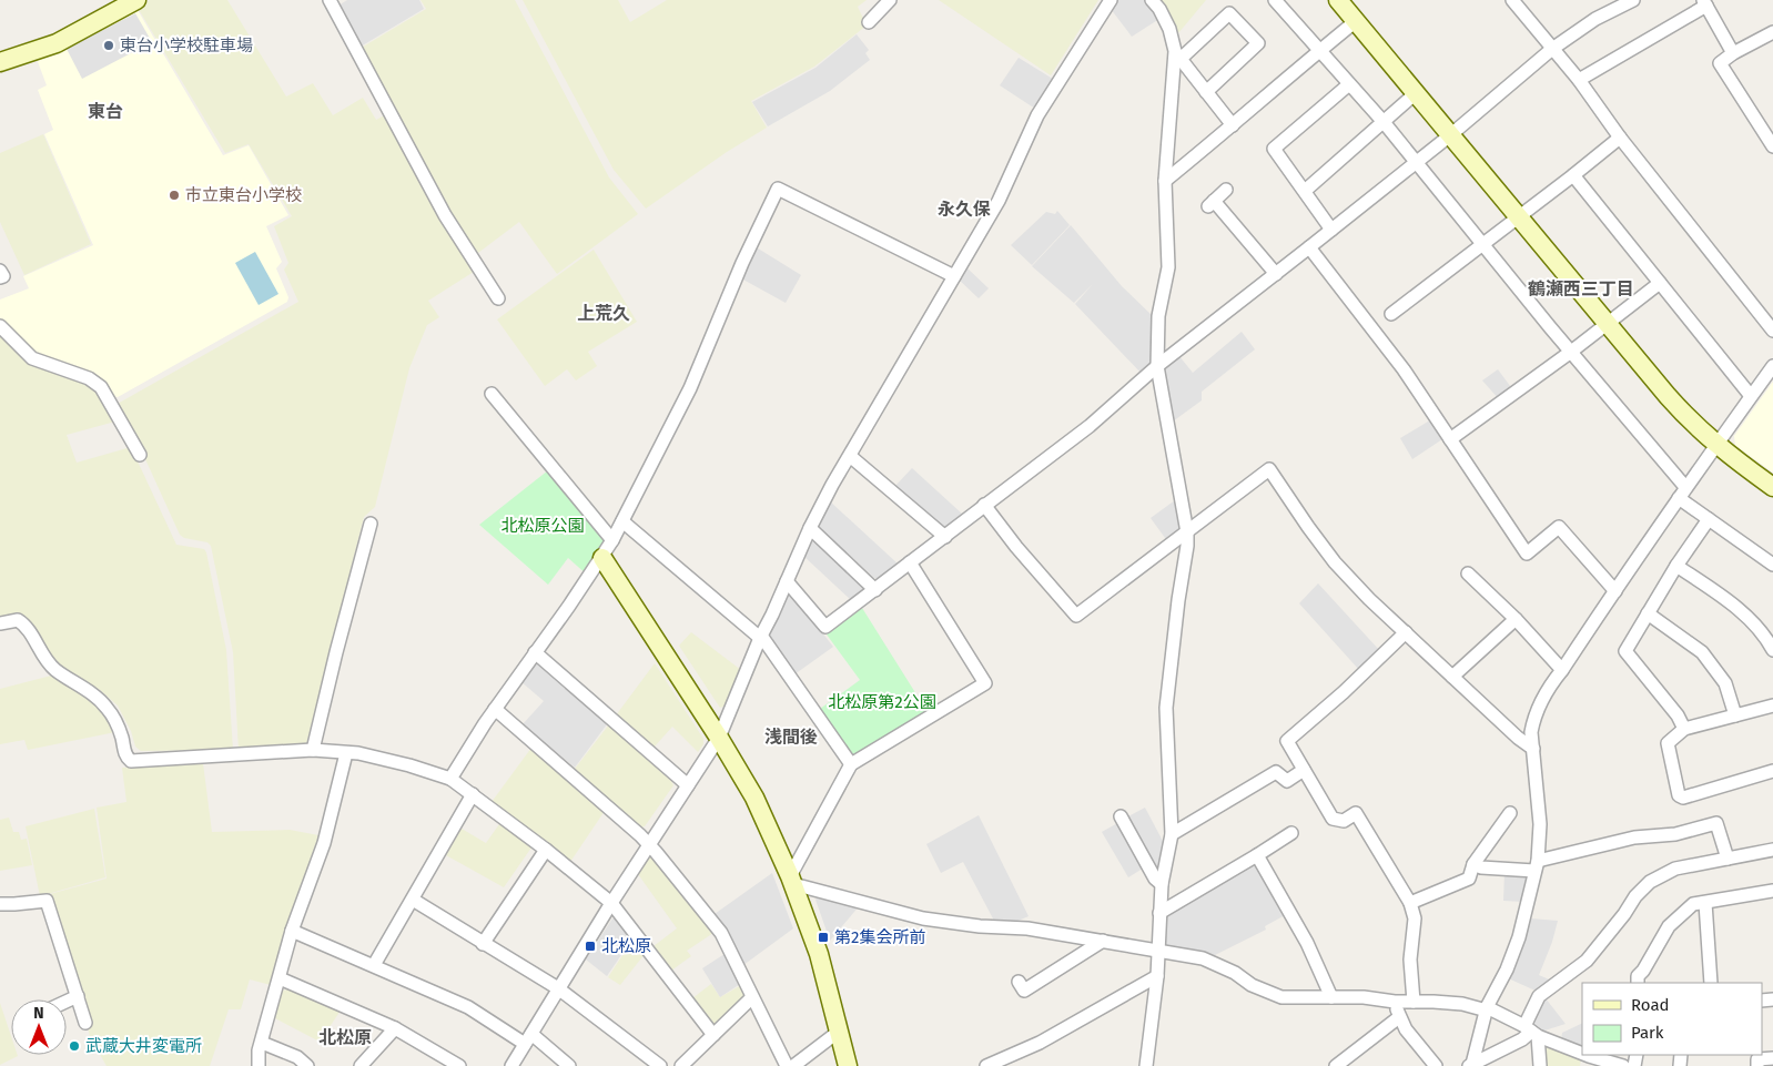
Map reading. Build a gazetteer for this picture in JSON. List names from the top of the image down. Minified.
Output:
{"districts":["東台","永久保","鶴瀬西三丁目","上荒久","浅間後","北松原"],"parks":["北松原公園","北松原第2公園"],"places":{"other":["東台小学校駐車場","市立東台小学校","武蔵大井変電所"],"transit":["第2集会所前","北松原"]},"legend":["Road","Park"],"north":"top"}
